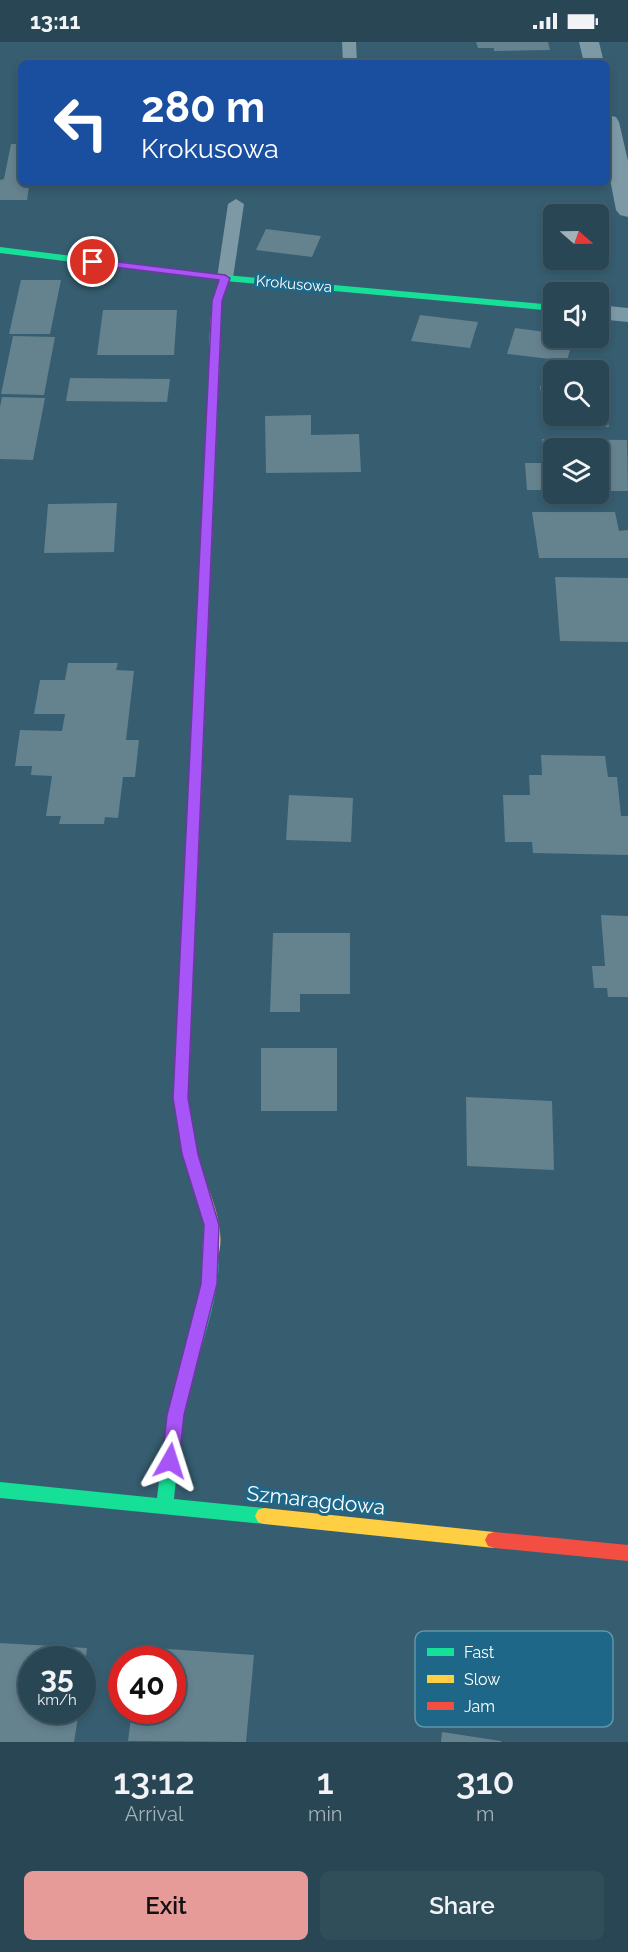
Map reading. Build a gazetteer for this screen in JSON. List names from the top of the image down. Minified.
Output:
{"streets":{"street":["Krokusowa","Szmaragdowa"]},"legend":["Fast","Slow","Jam"],"north":"right","page":{"status":"13:11","turn":["280 m","Krokusowa"],"speed":"35 km/h","limit":"40","eta":["13:12","Arrival","1","min","310","m"],"buttons":["Exit","Share"]}}
